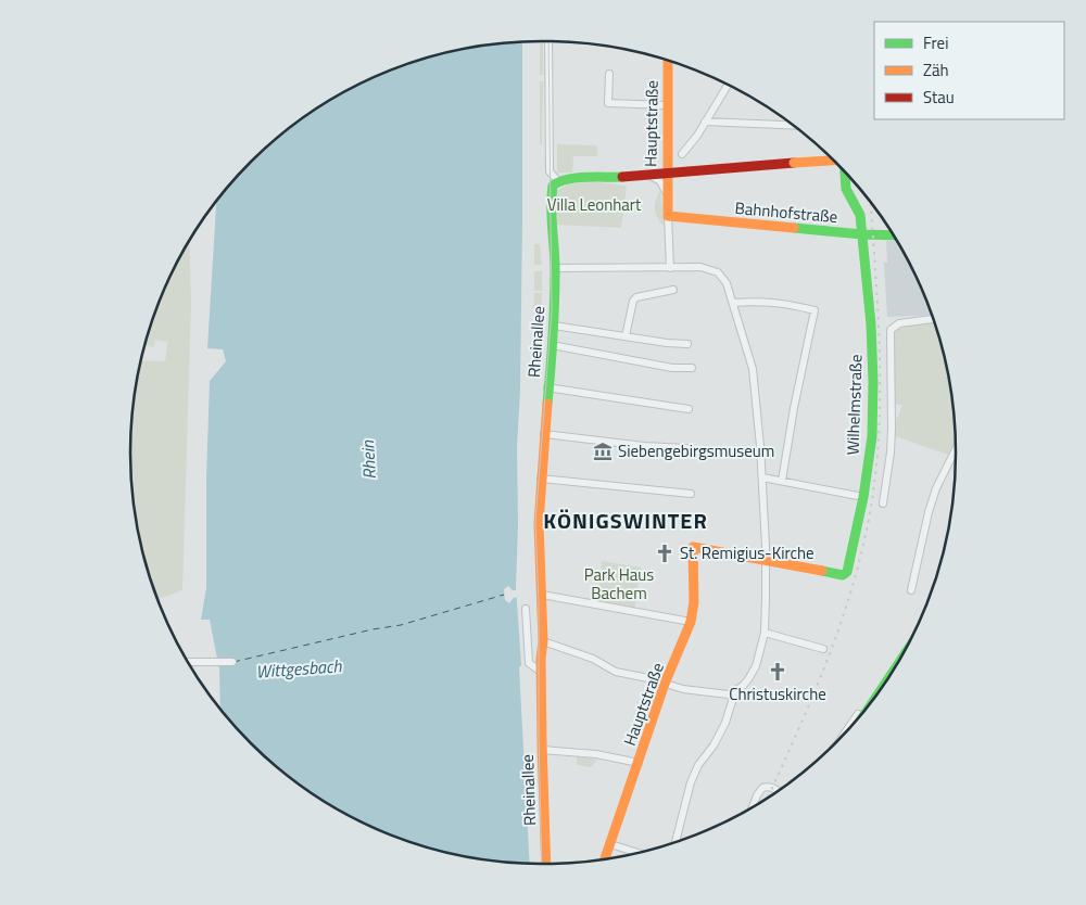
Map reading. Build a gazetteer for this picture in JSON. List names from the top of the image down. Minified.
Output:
{"streets":{"main road":["Hauptstraße","Bahnhofstraße","Rheinallee","Wilhelmstraße"]},"crossings":[["Hauptstraße","Bahnhofstraße"],["Hauptstraße","Wilhelmstraße"],["Bahnhofstraße","Wilhelmstraße"]],"districts":["KÖNIGSWINTER"],"water":["Rhein","Wittgesbach"],"parks":["Villa Leonhart","Park Haus Bachem"],"places":{"museum":["Siebengebirgsmuseum"],"church":["St. Remigius-Kirche","Christuskirche"]},"legend":["Frei","Zäh","Stau"]}
